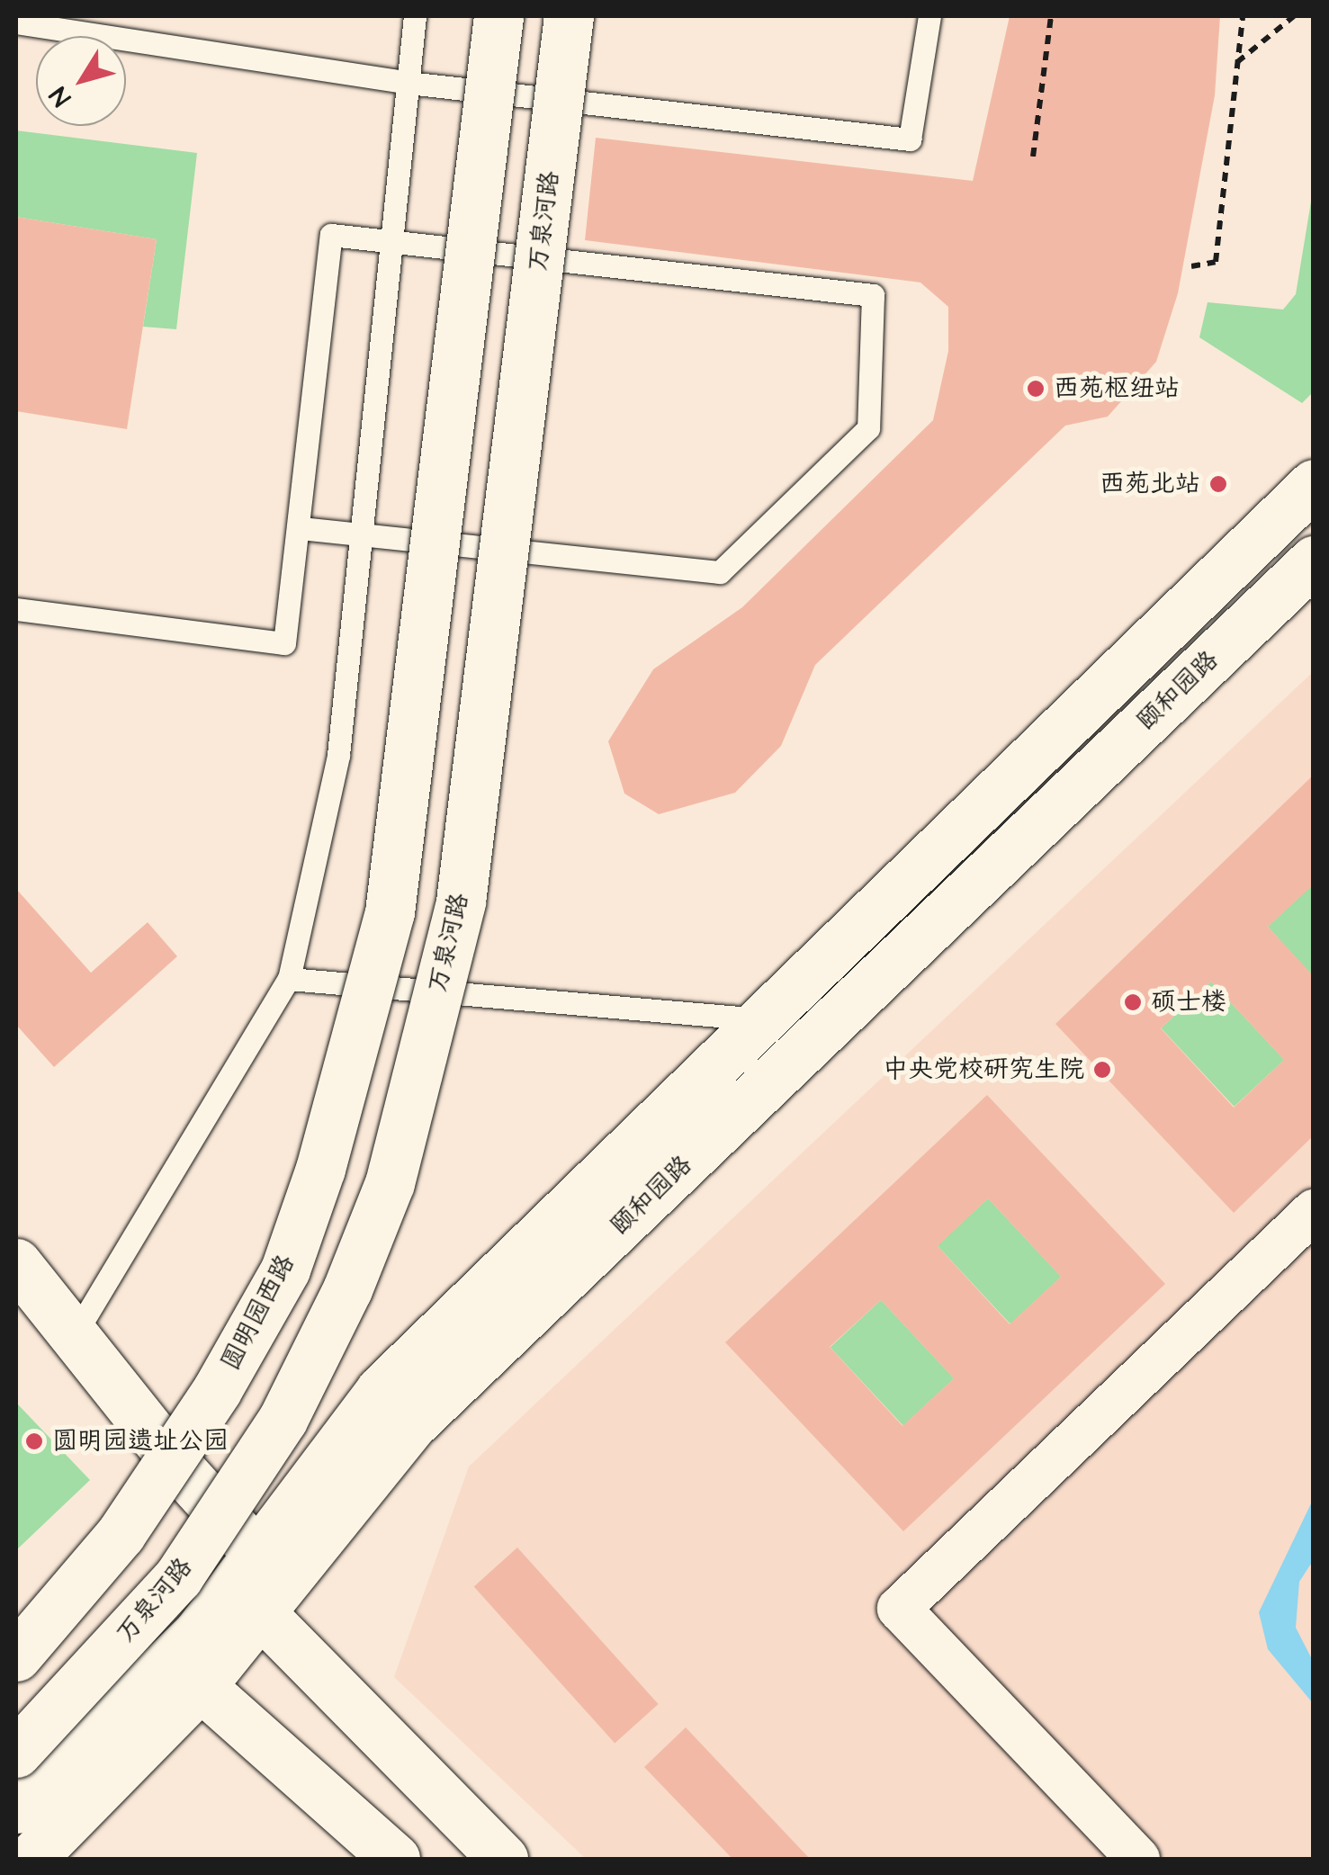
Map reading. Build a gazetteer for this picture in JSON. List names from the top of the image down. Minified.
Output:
{"streets":{"main road":["万泉河路","颐和园路","圆明园西路"]},"places":["西苑枢纽站","西苑北站","硕士楼","中央党校研究生院","圆明园遗址公园"],"north":"bottom left"}
